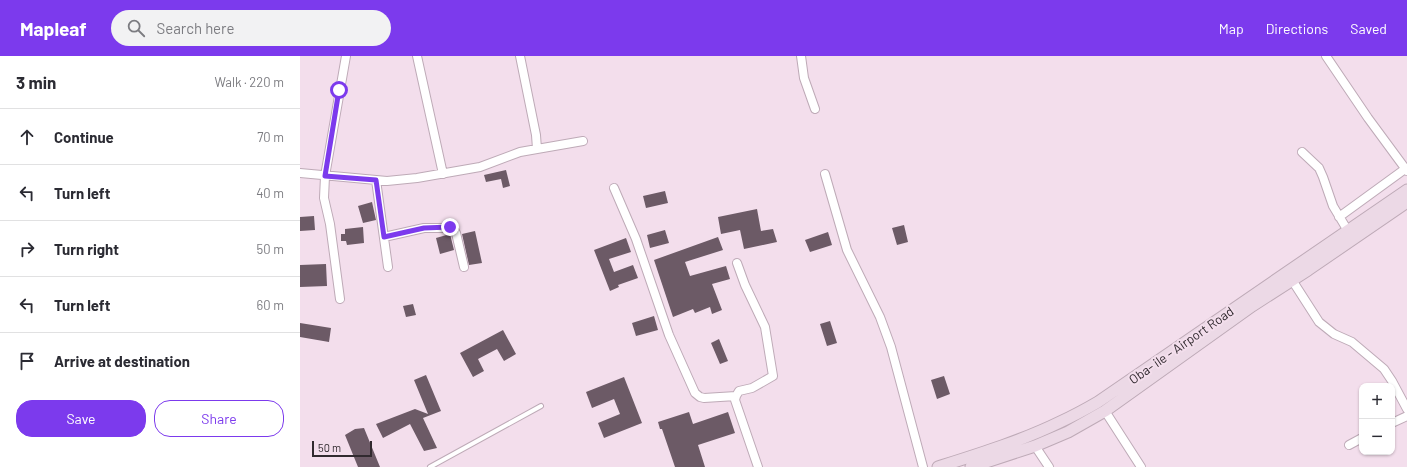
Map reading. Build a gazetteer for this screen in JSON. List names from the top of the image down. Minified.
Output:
{"streets":{"main road":["Oba- ile - Airport Road"]},"scale_bar":"50 m","page":{"header":"Mapleaf","search":"Search here","nav":["Map","Directions","Saved"],"heading":["3 min","Walk · 220 m"],"list":[["Continue","70 m"],["Turn left","40 m"],["Turn right","50 m"],["Turn left","60 m"],"Arrive at destination"],"map_buttons":["+","−"],"buttons":["Save","Share"],"scale":"50 m"}}
